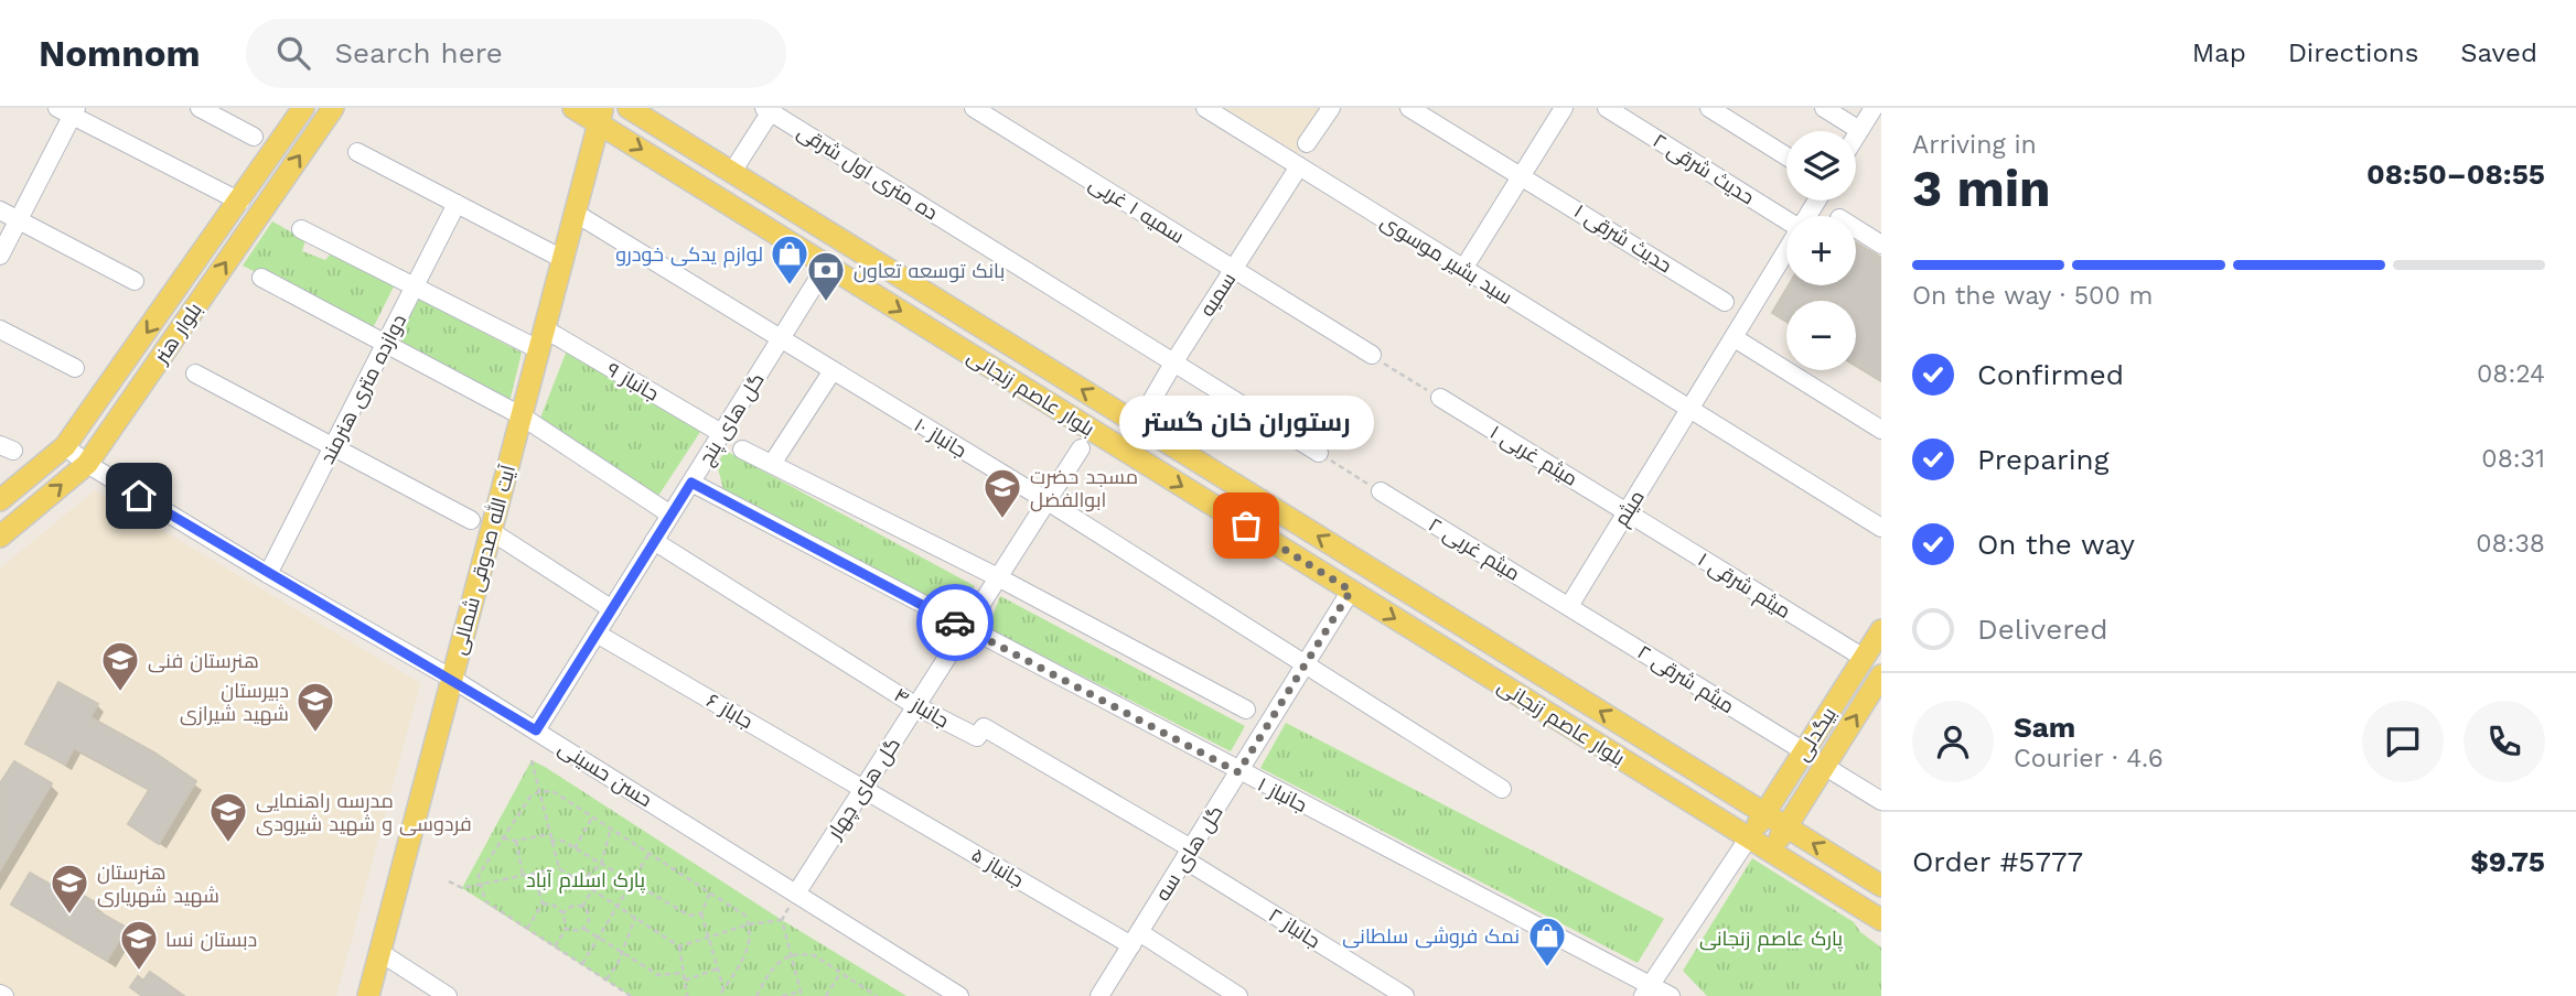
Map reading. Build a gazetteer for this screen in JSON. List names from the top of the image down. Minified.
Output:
{"streets":{"main road":["بلوار هنر","بلوار عاصم زنجانی","آیت الله صدوقی شمالی","بیگدلی"],"street":["حدیث شرقی ۲","ده متری اول شرقی","سمیه ۱ غربی","حدیث شرقی ۱","سید بشیر موسوی","سمیه","جانباز ۹","دوازده متری هنرمند","گل های پنج","جانباز ۱۰","میثم غربی ۱","میثم","میثم غربی ۲","میثم شرقی ۱","میثم شرقی ۲","جانباز ۴","جاباز ۶","حسن حسینی","گل های چهار","جانباز ۱","گل های سه","جانباز ۵","جانباز ۲"]},"crossings":[["ده متری اول شرقی","سمیه"],["سمیه ۱ غربی","سمیه"],["سید بشیر موسوی","سمیه"],["سید بشیر موسوی","میثم"],["سمیه","بلوار عاصم زنجانی"],["بلوار هنر","حسن حسینی"],["جانباز ۹","دوازده متری هنرمند"],["جانباز ۹","گل های پنج"],["جانباز ۹","آیت الله صدوقی شمالی"],["دوازده متری هنرمند","حسن حسینی"],["بلوار عاصم زنجانی","گل های پنج"],["بلوار عاصم زنجانی","آیت الله صدوقی شمالی"],["بلوار عاصم زنجانی","بیگدلی"],["بلوار عاصم زنجانی","گل های سه"],["گل های پنج","جانباز ۱۰"],["گل های پنج","جانباز ۴"],["گل های پنج","جاباز ۶"],["گل های پنج","حسن حسینی"],["گل های پنج","جانباز ۱"],["جانباز ۱۰","آیت الله صدوقی شمالی"],["جانباز ۱۰","گل های چهار"],["جانباز ۱۰","گل های سه"],["میثم غربی ۱","میثم"],["میثم غربی ۱","میثم شرقی ۱"],["میثم","میثم غربی ۲"],["میثم","میثم شرقی ۱"],["میثم","میثم شرقی ۲"],["میثم غربی ۲","میثم شرقی ۲"],["آیت الله صدوقی شمالی","حسن حسینی"],["میثم شرقی ۱","بیگدلی"],["میثم شرقی ۲","بیگدلی"],["جانباز ۴","گل های چهار"],["جانباز ۴","گل های سه"],["جانباز ۴","جانباز ۲"],["جاباز ۶","گل های چهار"],["جاباز ۶","جانباز ۵"],["حسن حسینی","گل های چهار"],["گل های چهار","جانباز ۱"],["گل های چهار","جانباز ۵"],["جانباز ۱","گل های سه"],["گل های سه","جانباز ۵"],["گل های سه","جانباز ۲"]],"parks":["پارک اسلام آباد","پارک عاصم زنجانی"],"places":{"shop":["لوازم یدکی خودرو","نمک فروشی سلطانی"],"bank":["بانک توسعه تعاون"],"school or university":["مسجد حضرت ابوالفضل","هنرستان فنی","دبیرستان شهید شیرازی","مدرسه راهنمایی فردوسی و شهید شیرودی","هنرستان شهید شهریاری","دبستان نسا"],"other":["رستوران خان گستر"]},"page":{"header":"Nomnom","search":"Search here","nav":["Map","Directions","Saved"],"heading":["3 min","Arriving in","08:50–08:55"],"panel":["Sam","Courier · 4.6","Order #5777","$9.75"],"map_buttons":["+","−"],"bar":"On the way · 500 m","list":[["Confirmed","08:24"],["Preparing","08:31"],["On the way","08:38"],"Delivered"],"bubble":"رستوران خان گستر"}}
